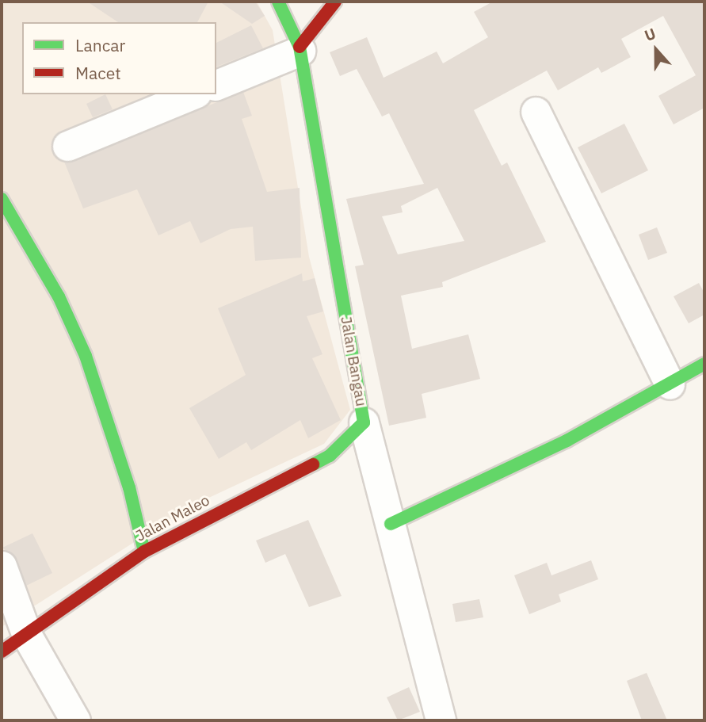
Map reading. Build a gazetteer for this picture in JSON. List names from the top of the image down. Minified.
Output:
{"streets":{"street":["Jalan Bangau","Jalan Maleo"]},"crossings":[["Jalan Bangau","Jalan Maleo"]],"legend":["Lancar","Macet"],"north":"top"}
